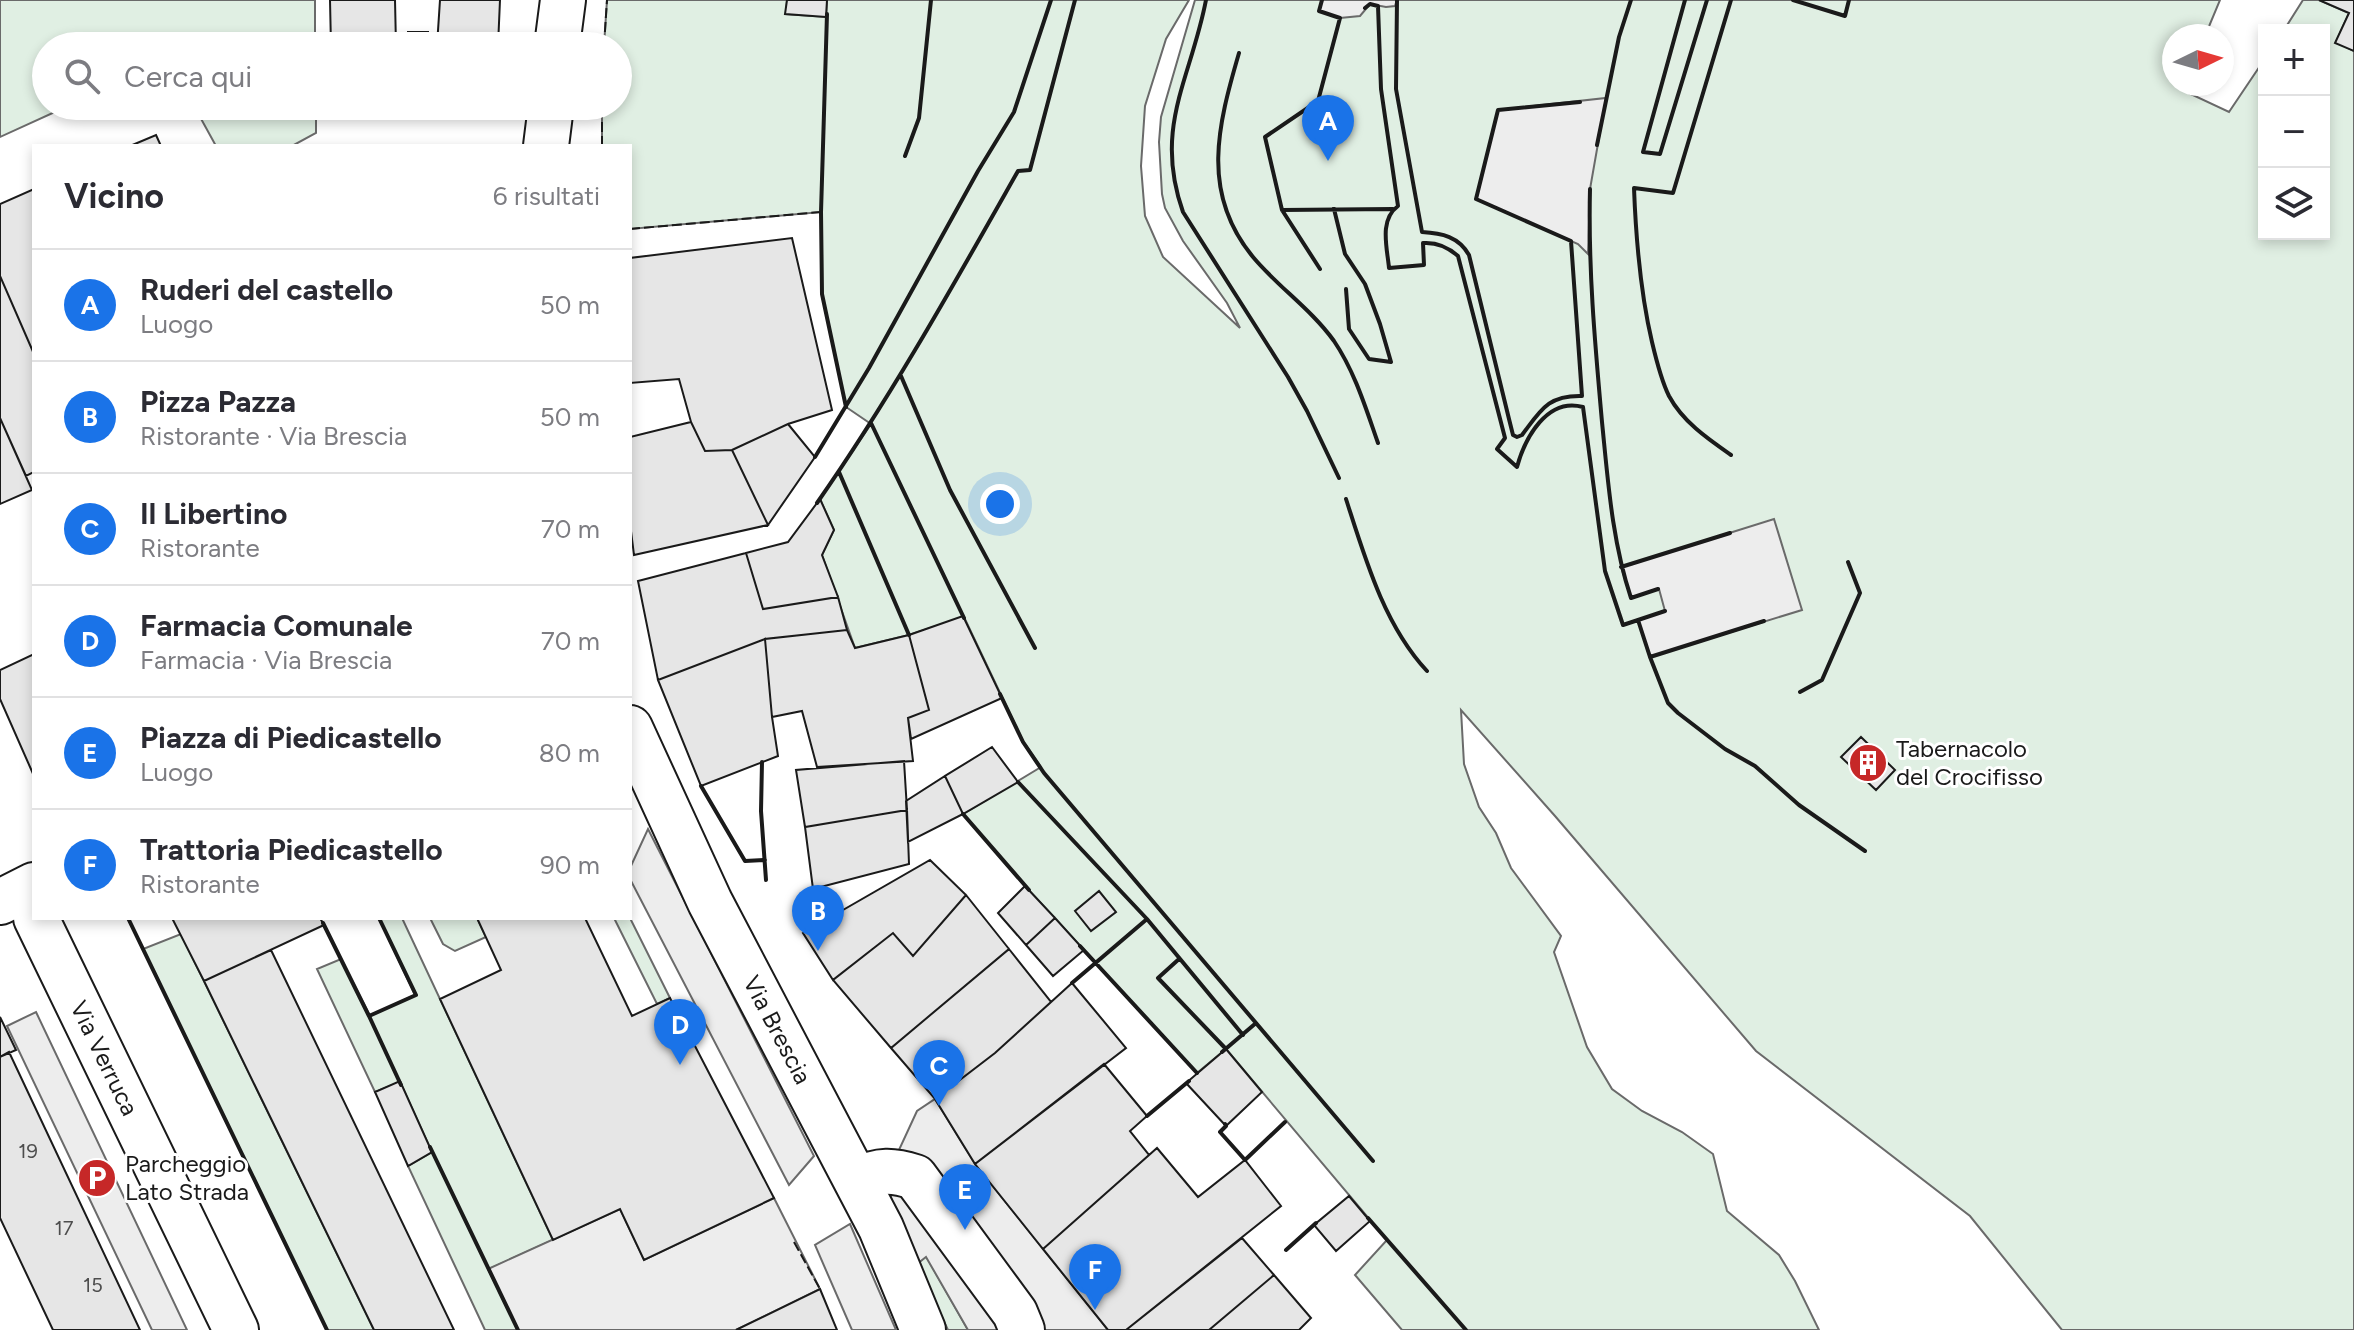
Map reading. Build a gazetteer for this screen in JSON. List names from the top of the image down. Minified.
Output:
{"streets":{"street":["Via Brescia","Via Verruca"]},"places":{"building":["Tabernacolo del Crocifisso"],"parking":["Parcheggio Lato Strada"]},"house_numbers":["19","17","15"],"north":"right","page":{"map_buttons":["+","−"],"search":"Cerca qui","pins":["A","B","D","C","E","F"],"heading":["Vicino","6 risultati"],"list":[{"mark":"A","name":"Ruderi del castello","note":"Luogo","value":"50 m"},{"mark":"B","name":"Pizza Pazza","note":"Ristorante · Via Brescia","value":"50 m"},{"mark":"C","name":"Il Libertino","note":"Ristorante","value":"70 m"},{"mark":"D","name":"Farmacia Comunale","note":"Farmacia · Via Brescia","value":"70 m"},{"mark":"E","name":"Piazza di Piedicastello","note":"Luogo","value":"80 m"},{"mark":"F","name":"Trattoria Piedicastello","note":"Ristorante","value":"90 m"}]}}
